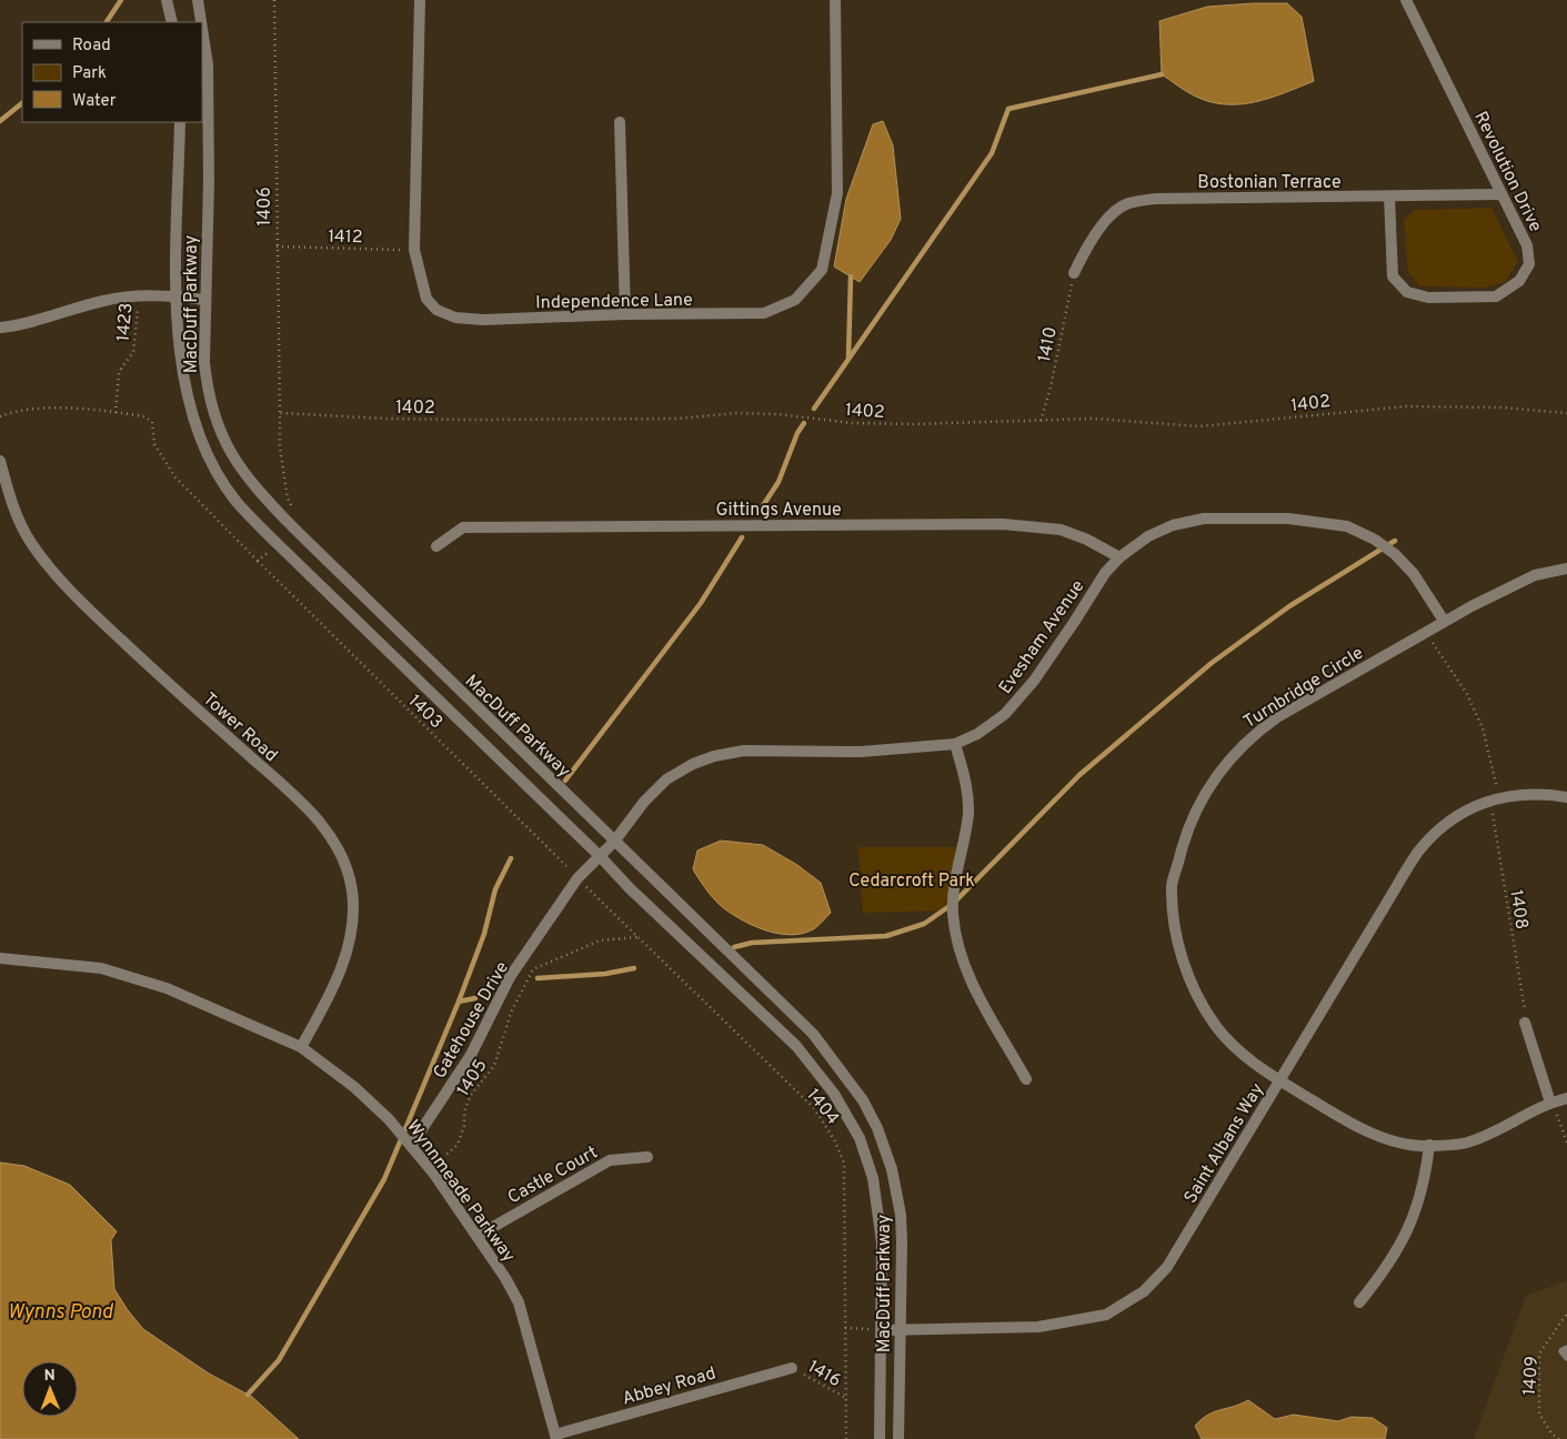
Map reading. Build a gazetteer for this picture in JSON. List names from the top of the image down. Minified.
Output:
{"streets":{"street":["Revolution Drive","Bostonian Terrace","Independence Lane","MacDuff Parkway","Gittings Avenue","Evesham Avenue","Turnbridge Circle","Tower Road","Gatehouse Drive","Saint Albans Way","Castle Court","Wynnmeade Parkway","Abbey Road"],"path":["1406","1412","1423","1410","1402","1403","1408","1405","1404","1416","1409"]},"crossings":[["Revolution Drive","Bostonian Terrace"],["Bostonian Terrace","1410"],["1406","1412"],["1406","1402"],["1412","Independence Lane"],["MacDuff Parkway","Evesham Avenue"],["MacDuff Parkway","Gatehouse Drive"],["MacDuff Parkway","Saint Albans Way"],["1410","1402"],["Gittings Avenue","Evesham Avenue"],["Evesham Avenue","Turnbridge Circle"],["Evesham Avenue","Gatehouse Drive"],["Turnbridge Circle","1408"],["Turnbridge Circle","Saint Albans Way"],["1403","Gatehouse Drive"],["1403","1404"],["Tower Road","Wynnmeade Parkway"],["1408","Saint Albans Way"],["Gatehouse Drive","1404"],["Gatehouse Drive","Wynnmeade Parkway"],["1405","1404"],["1405","Wynnmeade Parkway"],["1404","1416"],["Castle Court","Wynnmeade Parkway"],["Wynnmeade Parkway","Abbey Road"],["1416","Abbey Road"]],"water":["Wynns Pond"],"parks":["Cedarcroft Park"],"legend":["Road","Park","Water"],"north":"top"}
